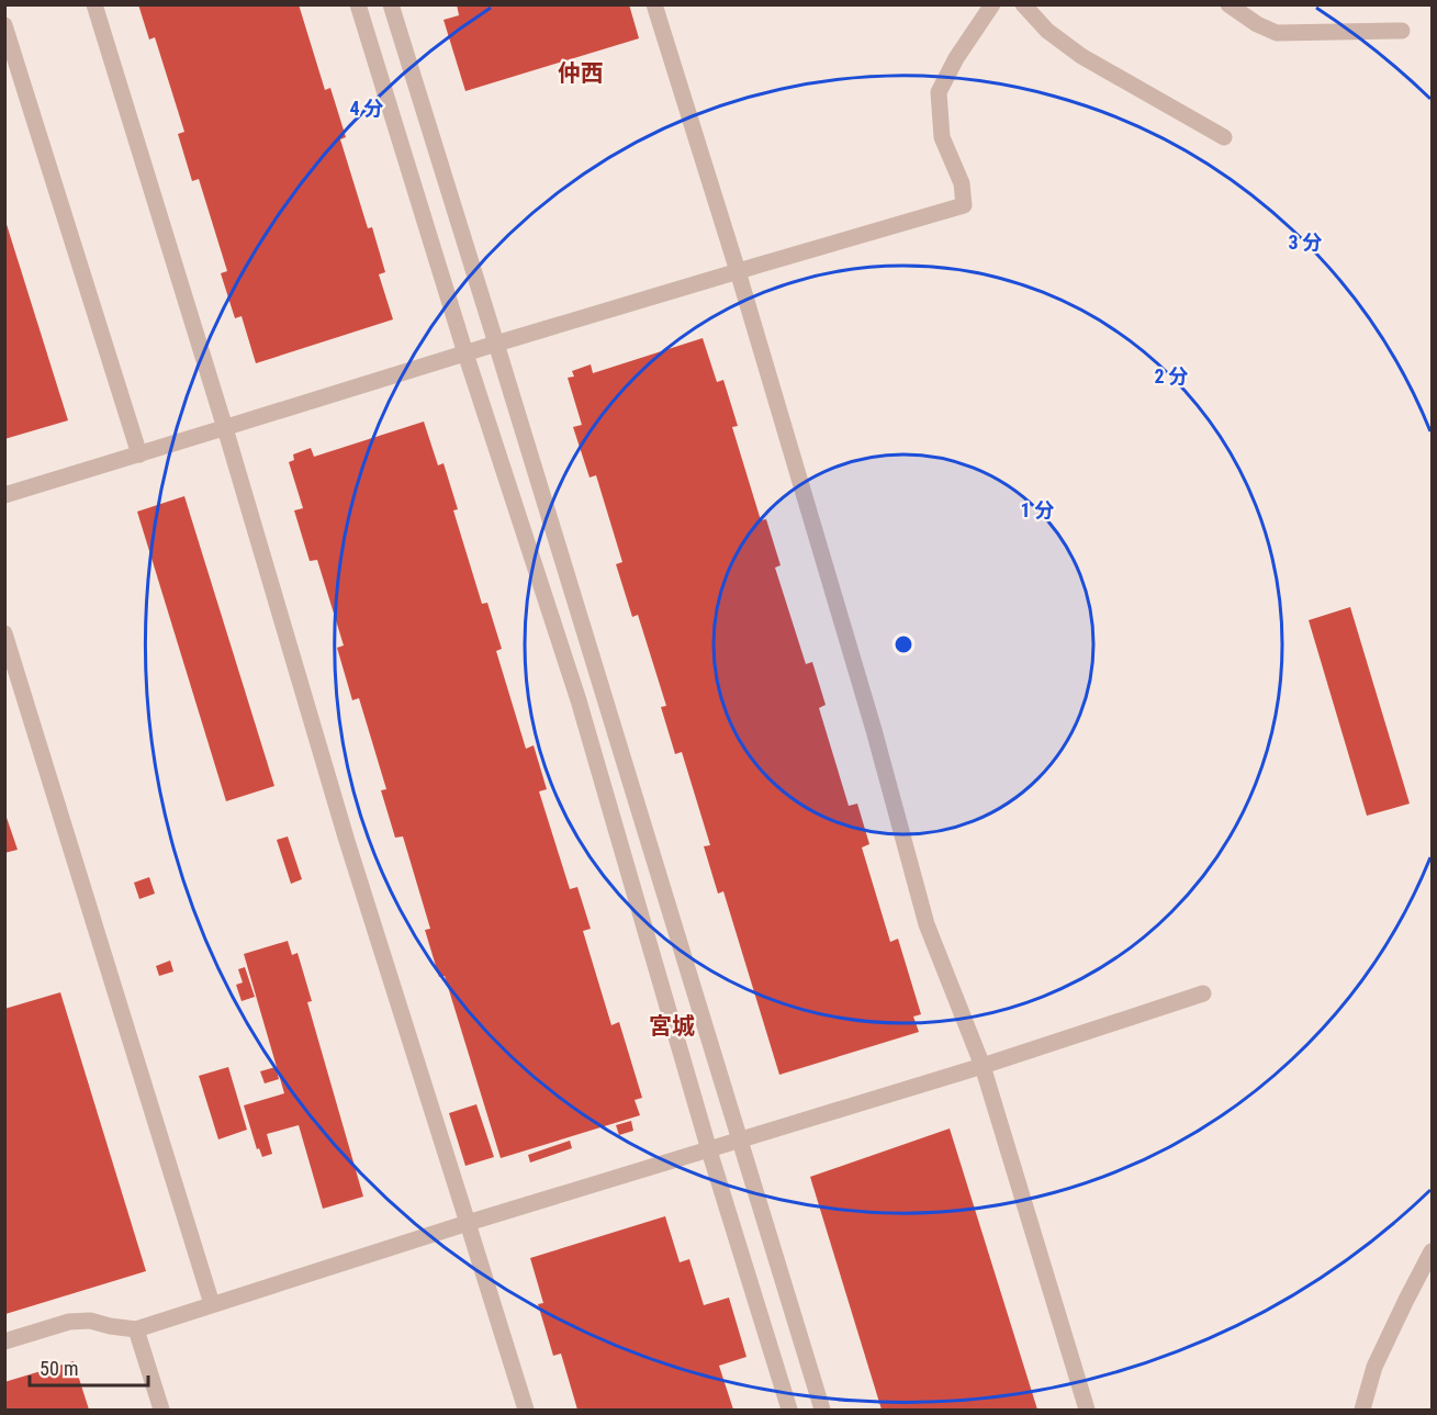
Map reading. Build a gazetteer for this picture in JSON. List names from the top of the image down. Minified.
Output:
{"districts":["仲西","宮城"],"scale_bar":"50 m","rings":["4 分","3 分","2 分","1 分"]}
